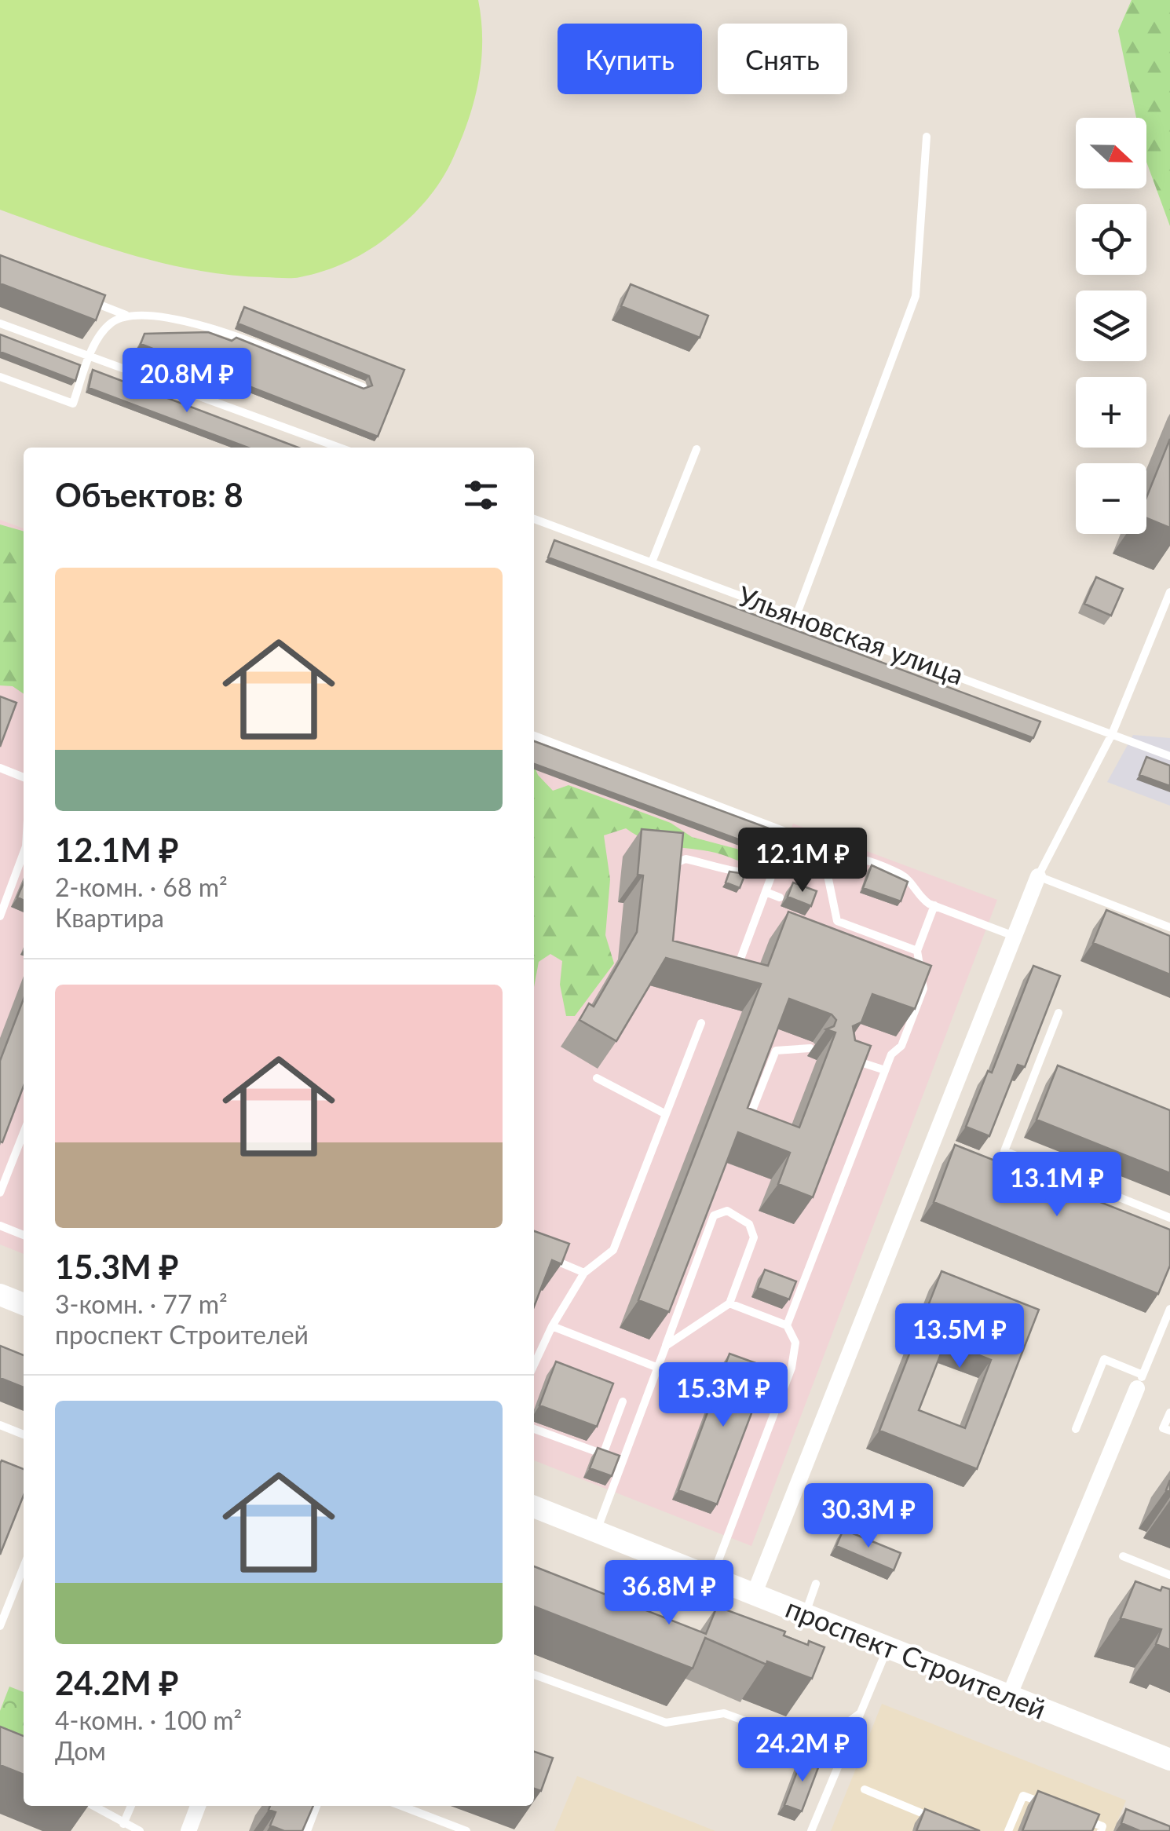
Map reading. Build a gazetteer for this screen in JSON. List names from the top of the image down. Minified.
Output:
{"streets":{"main road":["проспект Строителей"],"lane":["Ульяновская улица"]},"north":"right","page":{"chip":["Купить","Снять"],"map_buttons":["+","−"],"price":["20.8M ₽","12.1M ₽","13.1M ₽","13.5M ₽","15.3M ₽","30.3M ₽","36.8M ₽","24.2M ₽"],"heading":"Объектов: 8","list":[{"name":"12.1M ₽","note":"2-комн. · 68 m² · Квартира"},{"name":"15.3M ₽","note":"3-комн. · 77 m² · проспект Строителей"},{"name":"24.2M ₽","note":"4-комн. · 100 m² · Дом"}]}}
